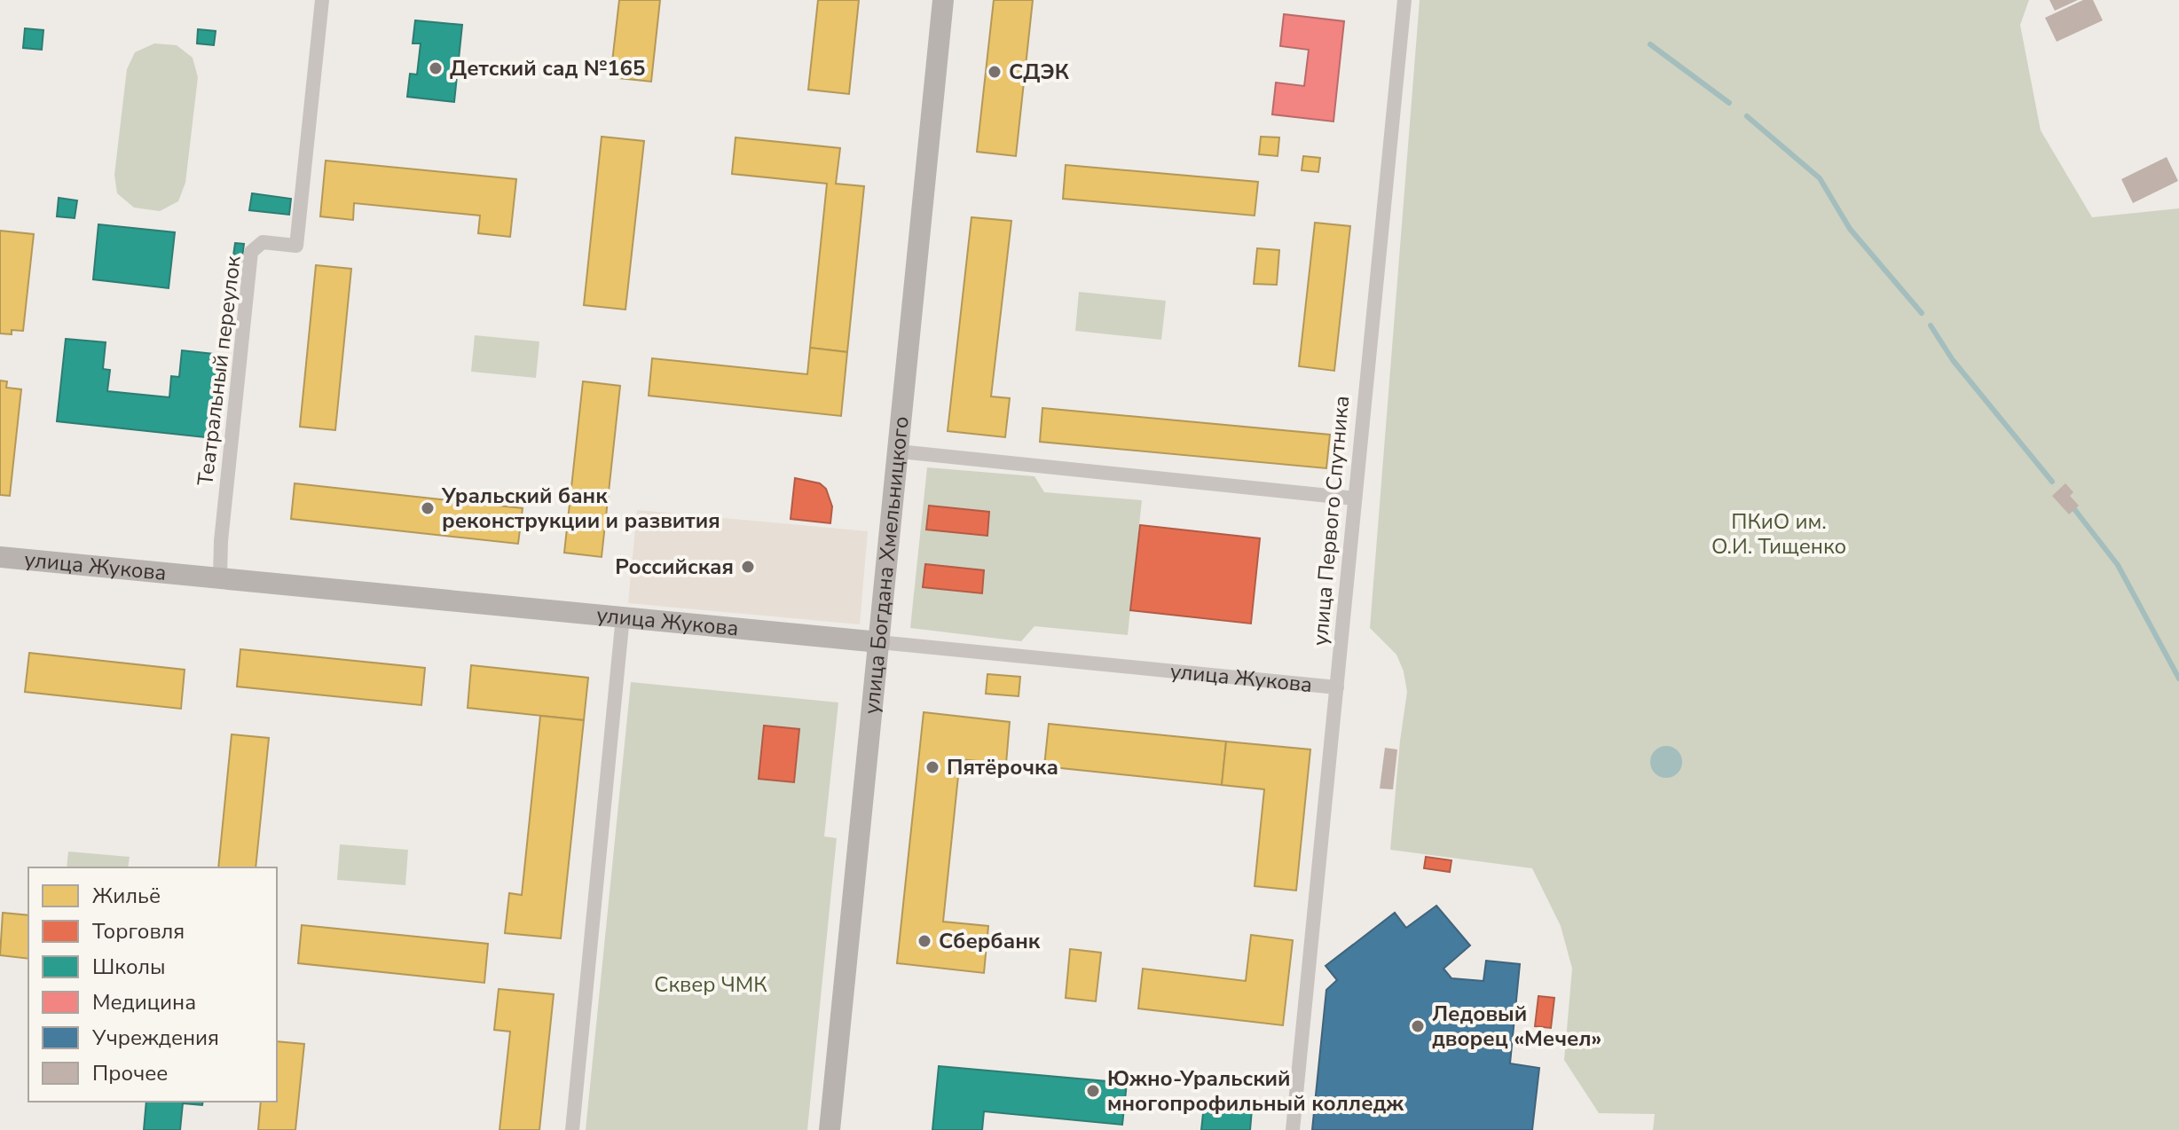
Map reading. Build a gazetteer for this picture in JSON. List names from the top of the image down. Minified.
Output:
{"streets":{"main road":["улица Жукова","улица Богдана Хмельницкого"],"street":["Театральный переулок","улица Первого Спутника"]},"crossings":[["Театральный переулок","улица Жукова"],["улица Первого Спутника","улица Жукова"],["улица Жукова","улица Богдана Хмельницкого"]],"parks":["ПКиО им. О.И. Тищенко","Сквер ЧМК"],"places":["Детский сад №165","СДЭК","Уральский банк реконструкции и развития","Российская","Пятёрочка","Сбербанк","Ледовый дворец «Мечел»","Южно-Уральский многопрофильный колледж"],"legend":["Жильё","Торговля","Школы","Медицина","Учреждения","Прочее"]}
